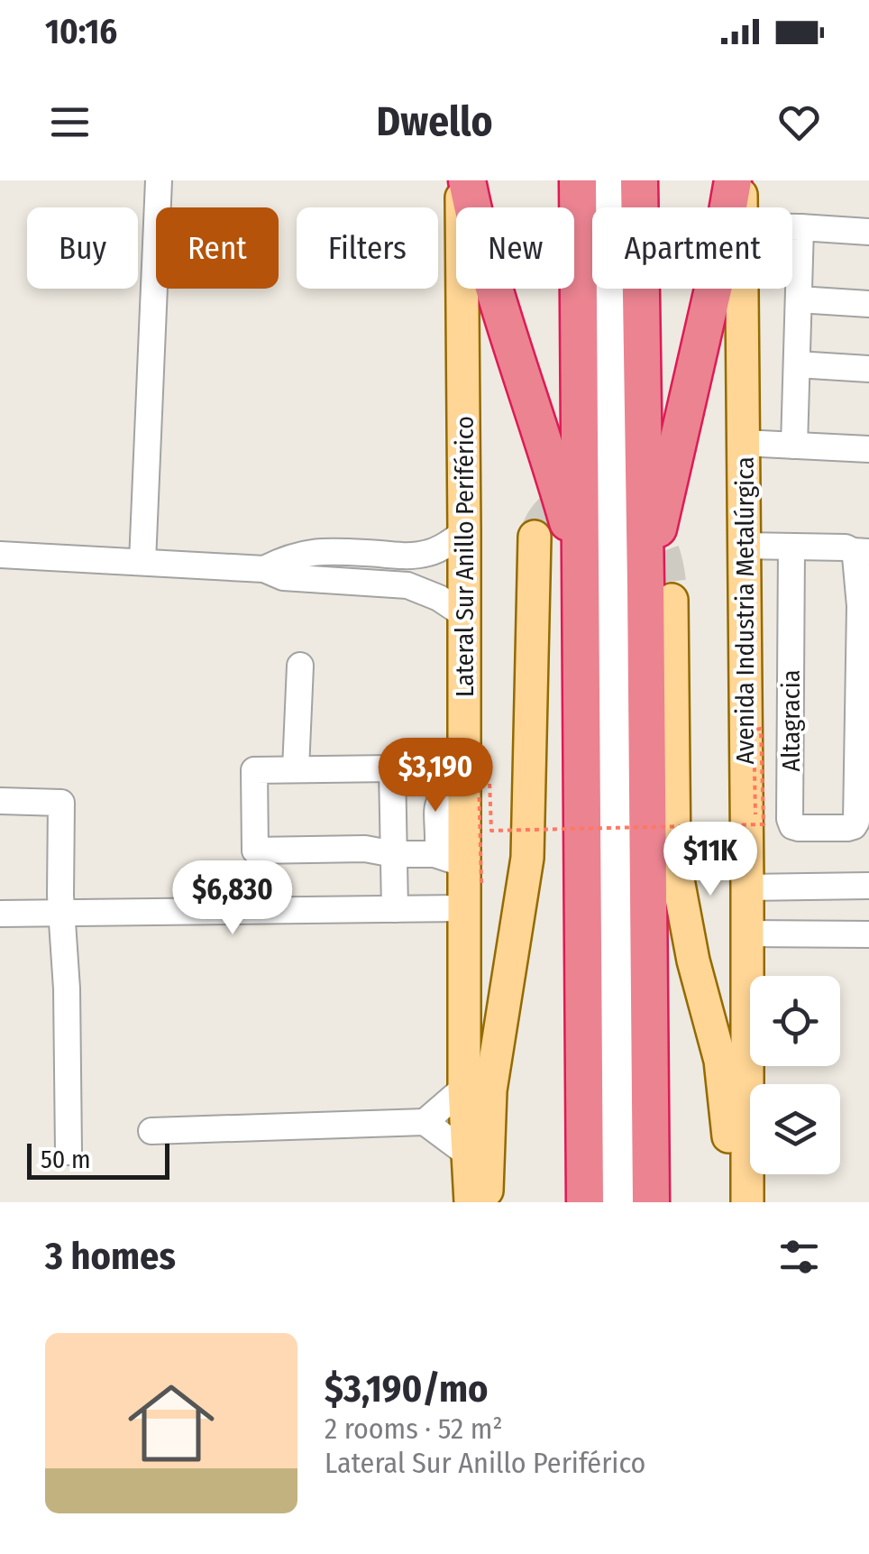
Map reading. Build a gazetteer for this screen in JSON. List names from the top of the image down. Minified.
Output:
{"streets":{"main road":["Lateral Sur Anillo Periférico","Avenida Industria Metalúrgica"],"street":["Altagracia"]},"scale_bar":"50 m","page":{"status":"10:16","header":"Dwello","chip":["Buy","Rent","Filters","New","Apartment"],"price":["$3,190","$11K","$6,830"],"scale":"50 m","heading":"3 homes","list":[{"name":"$3,190/mo","note":"2 rooms · 52 m² · Lateral Sur Anillo Periférico"}]}}
